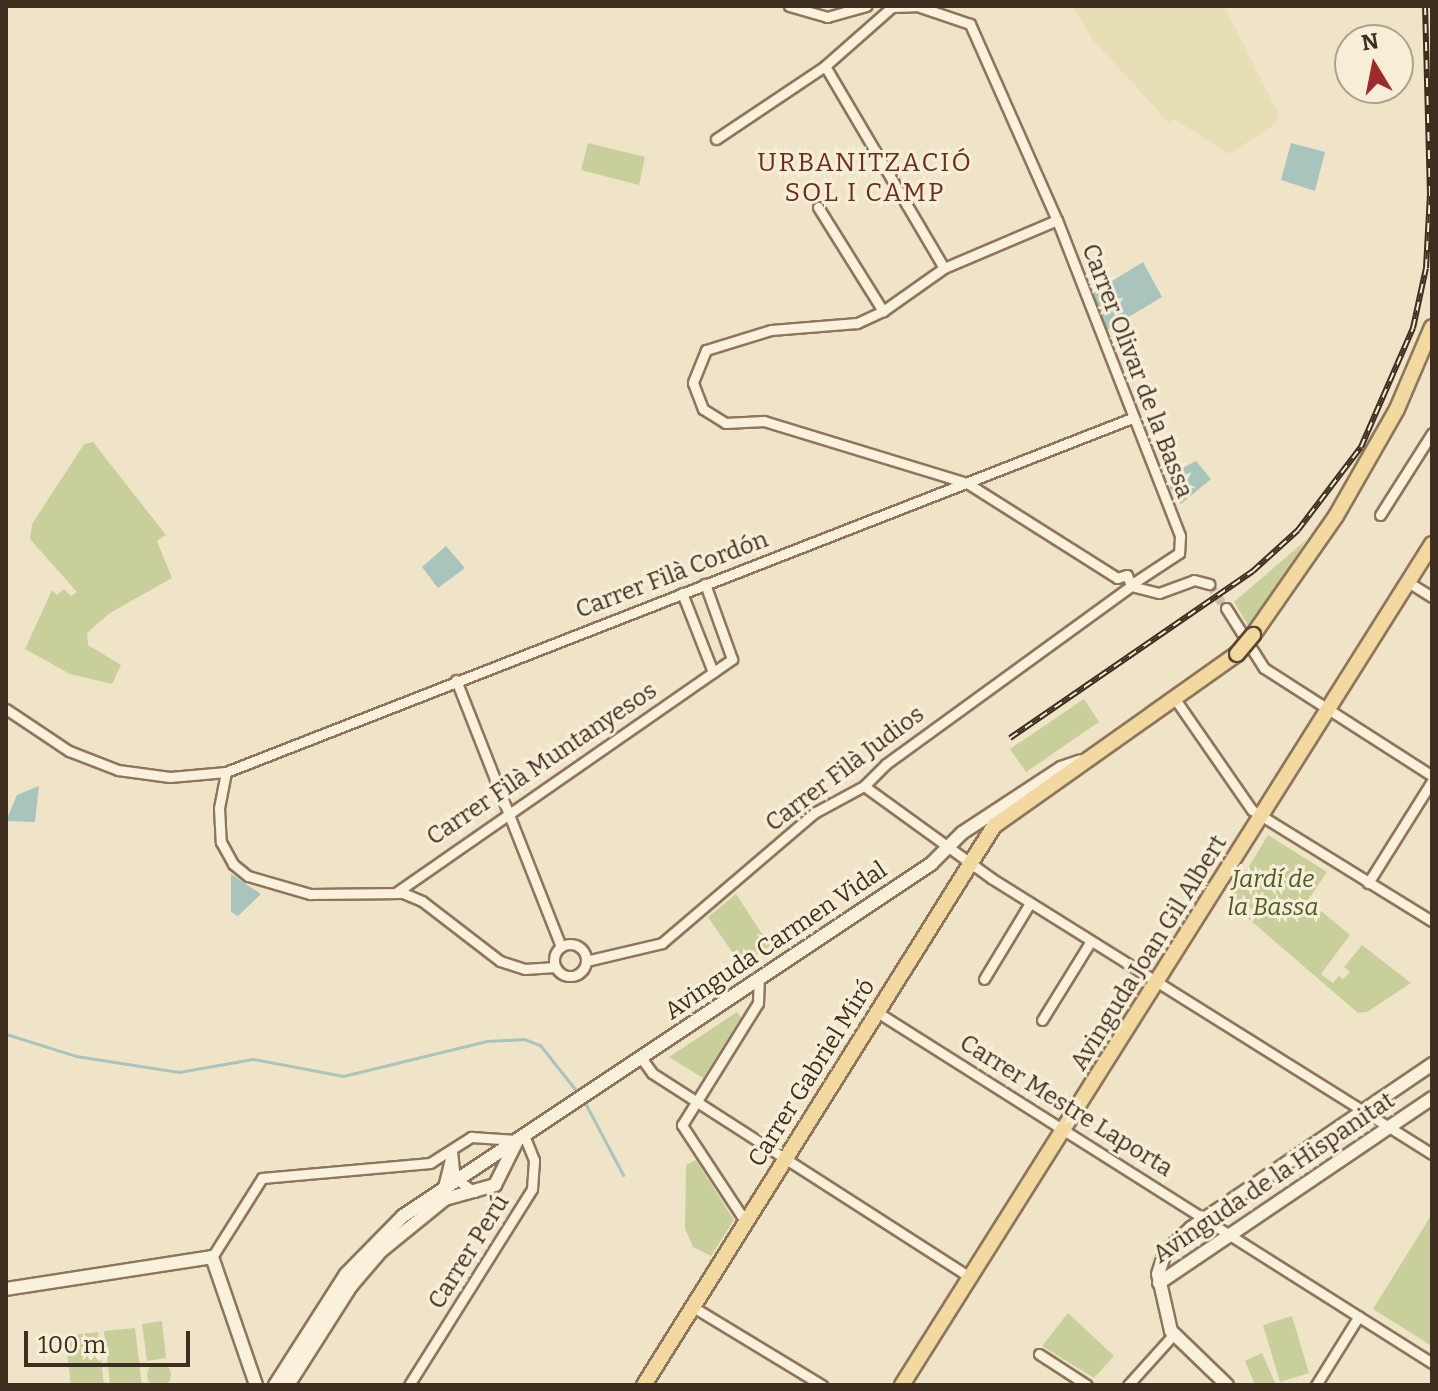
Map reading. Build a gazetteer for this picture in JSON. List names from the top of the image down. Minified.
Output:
{"streets":{"main road":["Avinguda Joan Gil Albert","Carrer Gabriel Miró"],"street":["Carrer Olivar de la Bassa","Carrer Filà Cordón","Carrer Filà Muntanyesos","Carrer Filà Judios","Avinguda Carmen Vidal","Carrer Mestre Laporta","Avinguda de la Hispanitat","Carrer Perú"]},"crossings":[["Carrer Olivar de la Bassa","Carrer Filà Cordón"],["Carrer Olivar de la Bassa","Carrer Filà Judios"],["Carrer Filà Cordón","Carrer Filà Muntanyesos"],["Avinguda Carmen Vidal","Carrer Gabriel Miró"],["Avinguda Carmen Vidal","Carrer Perú"],["Avinguda Joan Gil Albert","Carrer Mestre Laporta"],["Carrer Gabriel Miró","Carrer Mestre Laporta"],["Carrer Mestre Laporta","Avinguda de la Hispanitat"]],"districts":["URBANITZACIÓ SOL I CAMP"],"parks":["Jardí de la Bassa"],"scale_bar":"100 m","north":"top"}
